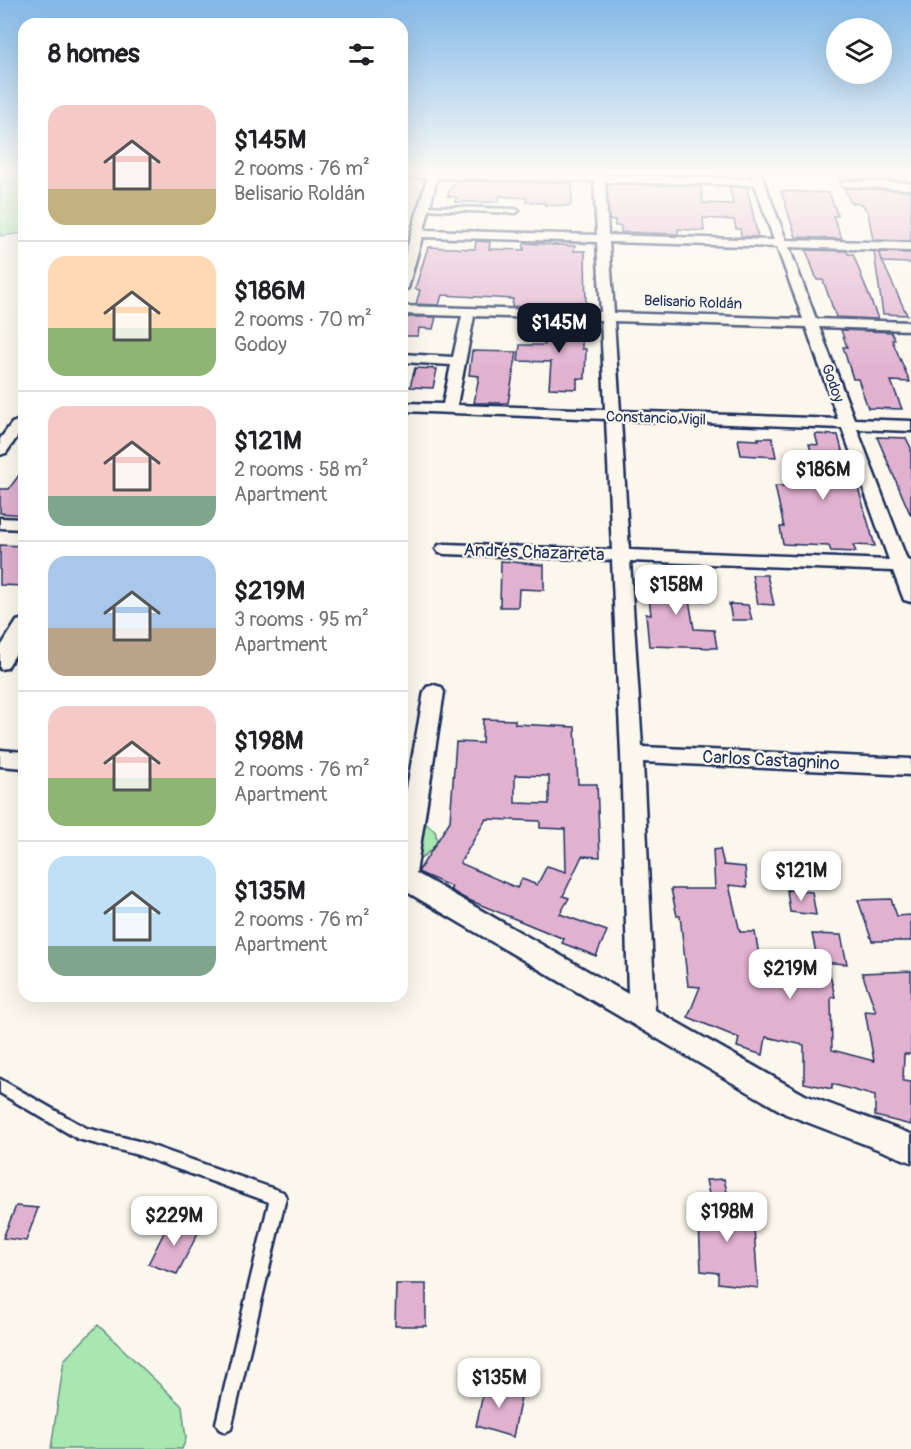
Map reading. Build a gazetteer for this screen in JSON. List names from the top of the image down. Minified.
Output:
{"streets":{"street":["Belisario Roldán","Godoy","Constancio Vigil","Andrés Chazarreta","Carlos Castagnino"]},"crossings":[["Belisario Roldán","Godoy"],["Godoy","Constancio Vigil"],["Godoy","Andrés Chazarreta"]],"page":{"heading":"8 homes","list":[{"name":"$145M","note":"2 rooms · 76 m² · Belisario Roldán"},{"name":"$186M","note":"2 rooms · 70 m² · Godoy"},{"name":"$121M","note":"2 rooms · 58 m² · Apartment"},{"name":"$219M","note":"3 rooms · 95 m² · Apartment"},{"name":"$198M","note":"2 rooms · 76 m² · Apartment"},{"name":"$135M","note":"2 rooms · 76 m² · Apartment"}],"price":["$145M","$186M","$158M","$121M","$219M","$198M","$229M","$135M"]}}
